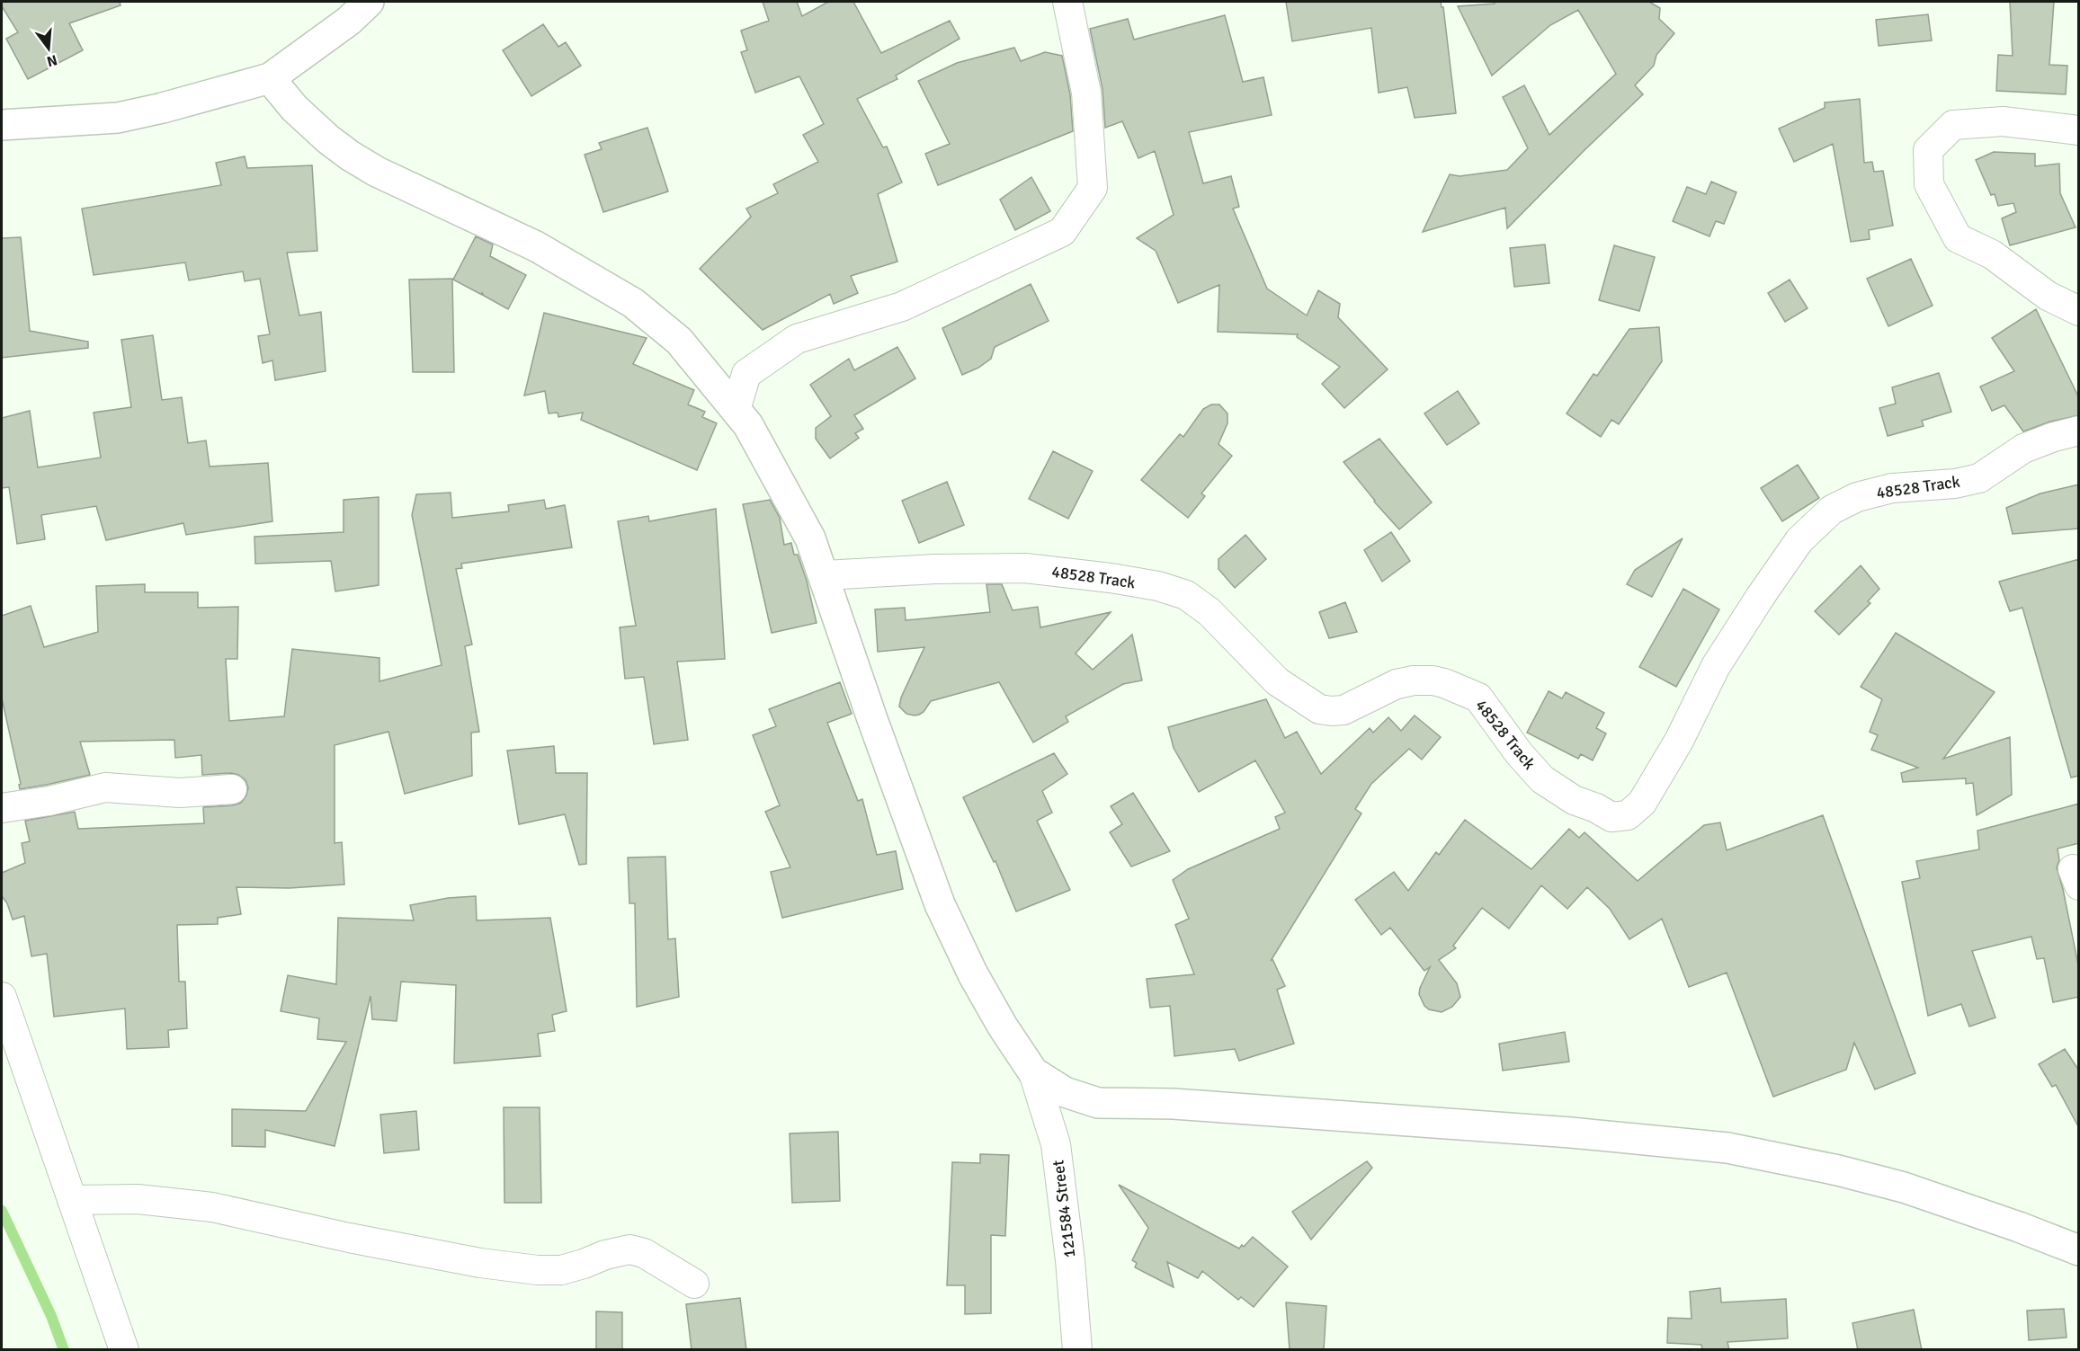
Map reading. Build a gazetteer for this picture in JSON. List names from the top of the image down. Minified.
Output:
{"streets":{"street":["48528 Track","121584 Street"]},"north":"bottom"}
